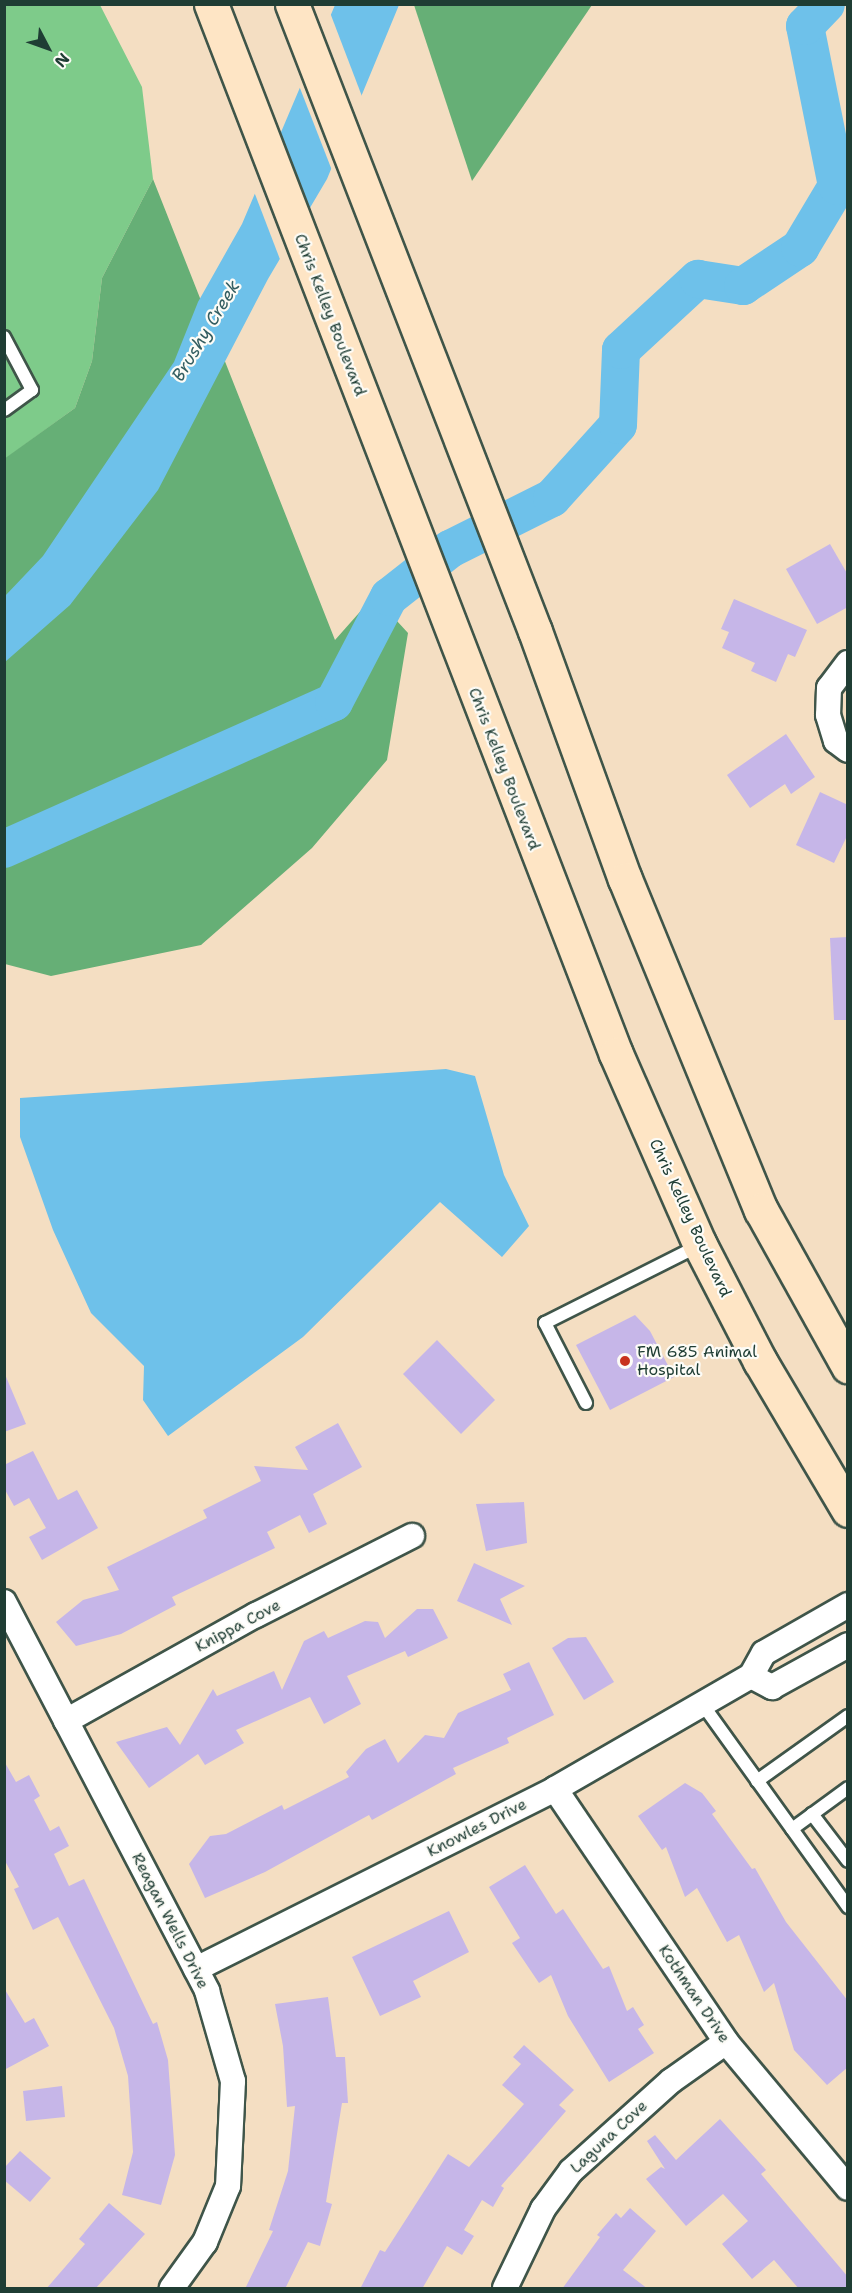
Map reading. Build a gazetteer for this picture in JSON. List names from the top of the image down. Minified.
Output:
{"streets":{"main road":["Chris Kelley Boulevard"],"street":["Knippa Cove","Knowles Drive","Reagan Wells Drive","Kothman Drive","Laguna Cove"]},"crossings":[["Knippa Cove","Reagan Wells Drive"],["Knowles Drive","Reagan Wells Drive"],["Knowles Drive","Kothman Drive"],["Kothman Drive","Laguna Cove"]],"water":["Brushy Creek"],"places":["FM 685 Animal Hospital"],"north":"bottom right"}
